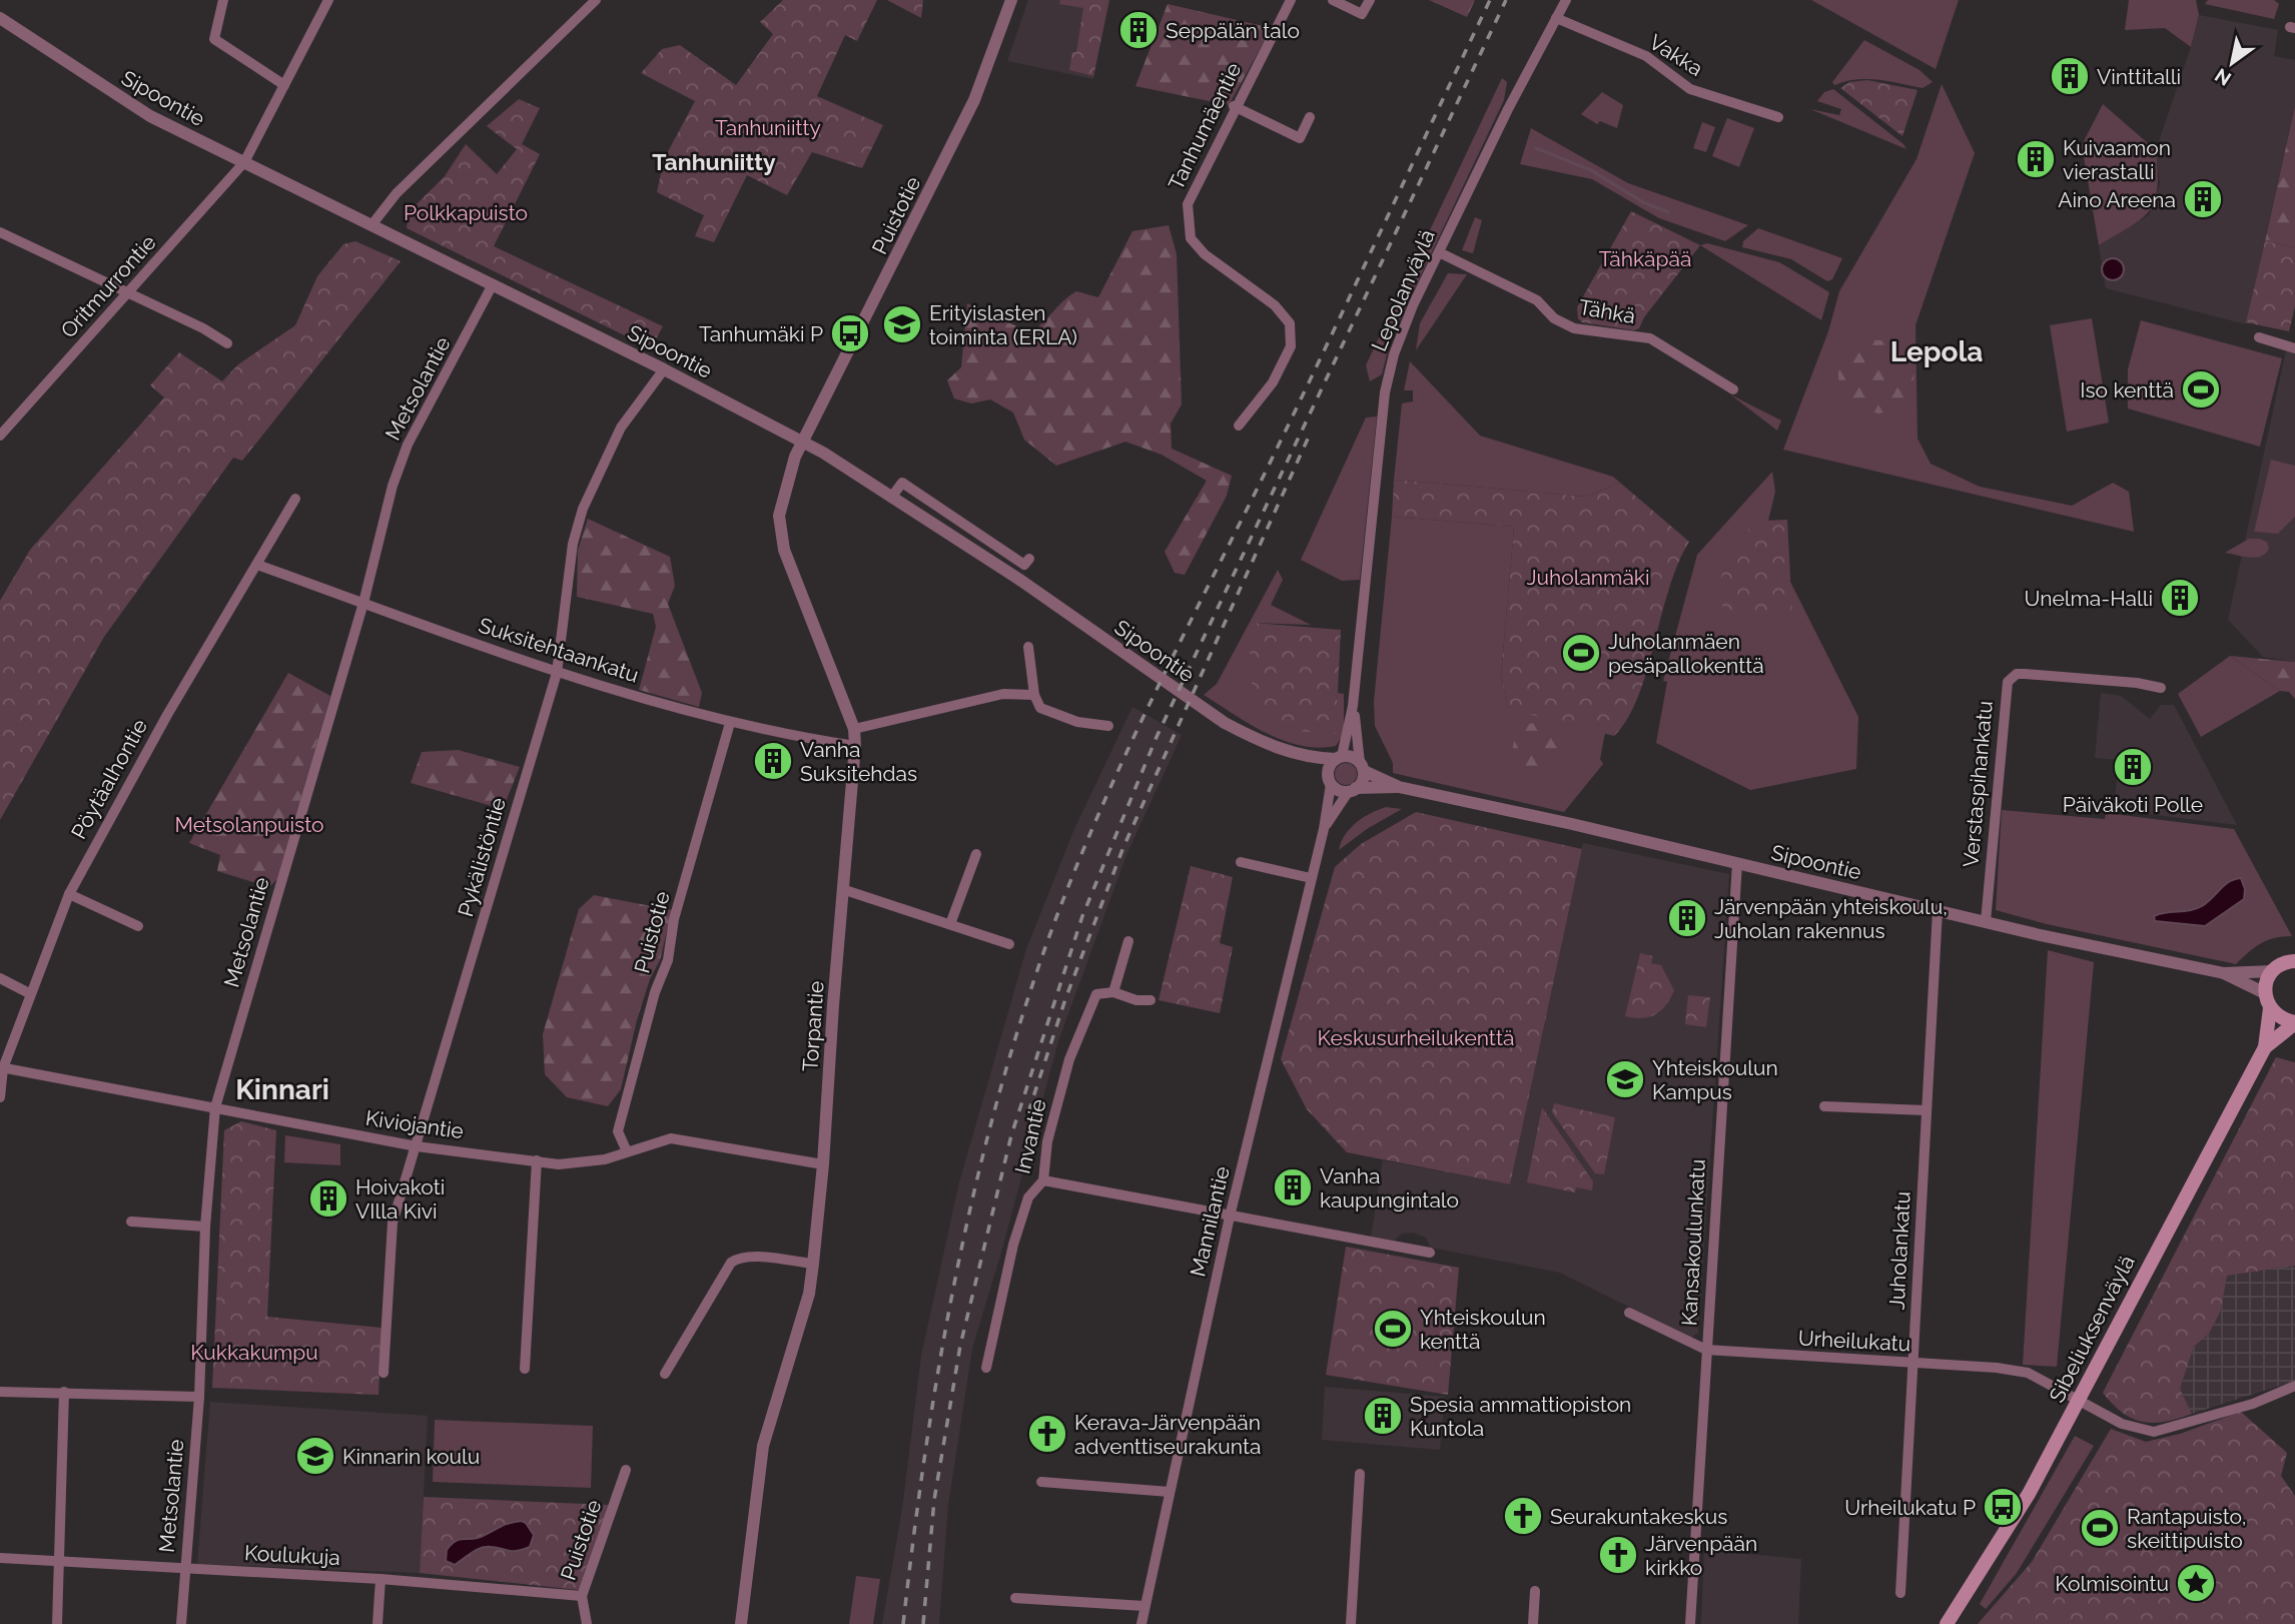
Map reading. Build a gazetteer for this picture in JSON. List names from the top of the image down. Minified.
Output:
{"streets":{"main road":["Sibeliuksenväylä"],"street":["Vakka","Sipoontie","Tanhumäentie","Puistotie","Oritmurrontie","Lepolanväylä","Tähkä","Metsolantie","Suksitehtaankatu","Pöytäalhontie","Verstaspihankatu","Pykälistöntie","Torpantie","Kiviojantie","Invantie","Mannilantie","Kansakoulunkatu","Juholankatu","Urheilukatu","Koulukuja"]},"crossings":[["Vakka","Lepolanväylä"],["Sipoontie","Puistotie"],["Sipoontie","Oritmurrontie"],["Sipoontie","Lepolanväylä"],["Sipoontie","Metsolantie"],["Sipoontie","Verstaspihankatu"],["Sipoontie","Pykälistöntie"],["Sipoontie","Torpantie"],["Sipoontie","Mannilantie"],["Sipoontie","Kansakoulunkatu"],["Sipoontie","Juholankatu"],["Puistotie","Suksitehtaankatu"],["Puistotie","Torpantie"],["Puistotie","Kiviojantie"],["Puistotie","Koulukuja"],["Lepolanväylä","Tähkä"],["Lepolanväylä","Mannilantie"],["Metsolantie","Suksitehtaankatu"],["Metsolantie","Kiviojantie"],["Metsolantie","Koulukuja"],["Suksitehtaankatu","Pöytäalhontie"],["Suksitehtaankatu","Pykälistöntie"],["Suksitehtaankatu","Torpantie"],["Pöytäalhontie","Kiviojantie"],["Pykälistöntie","Kiviojantie"],["Torpantie","Kiviojantie"],["Kansakoulunkatu","Urheilukatu"],["Juholankatu","Urheilukatu"],["Sibeliuksenväylä","Urheilukatu"]],"districts":["Tanhuniitty","Lepola","Kinnari"],"parks":["Tanhuniitty","Polkkapuisto","Tähkäpää","Juholanmäki","Metsolanpuisto","Keskusurheilukenttä","Kukkakumpu"],"places":{"building":["Seppälän talo","Vinttitalli","Kuivaamon vierastalli","Aino Areena","Unelma-Halli","Vanha Suksitehdas","Päiväkoti Polle","Järvenpään yhteiskoulu, Juholan rakennus","Vanha kaupungintalo","Hoivakoti VIlla Kivi","Spesia ammattiopiston Kuntola"],"school or university":["Erityislasten toiminta (ERLA)","Yhteiskoulun Kampus","Kinnarin koulu"],"bus stop":["Tanhumäki P","Urheilukatu P"],"sports":["Iso kenttä","Juholanmäen pesäpallokenttä","Yhteiskoulun kenttä","Rantapuisto, skeittipuisto"],"church":["Kerava-Järvenpään adventtiseurakunta","Seurakuntakeskus","Järvenpään kirkko"],"place":["Kolmisointu"]},"north":"bottom left"}
